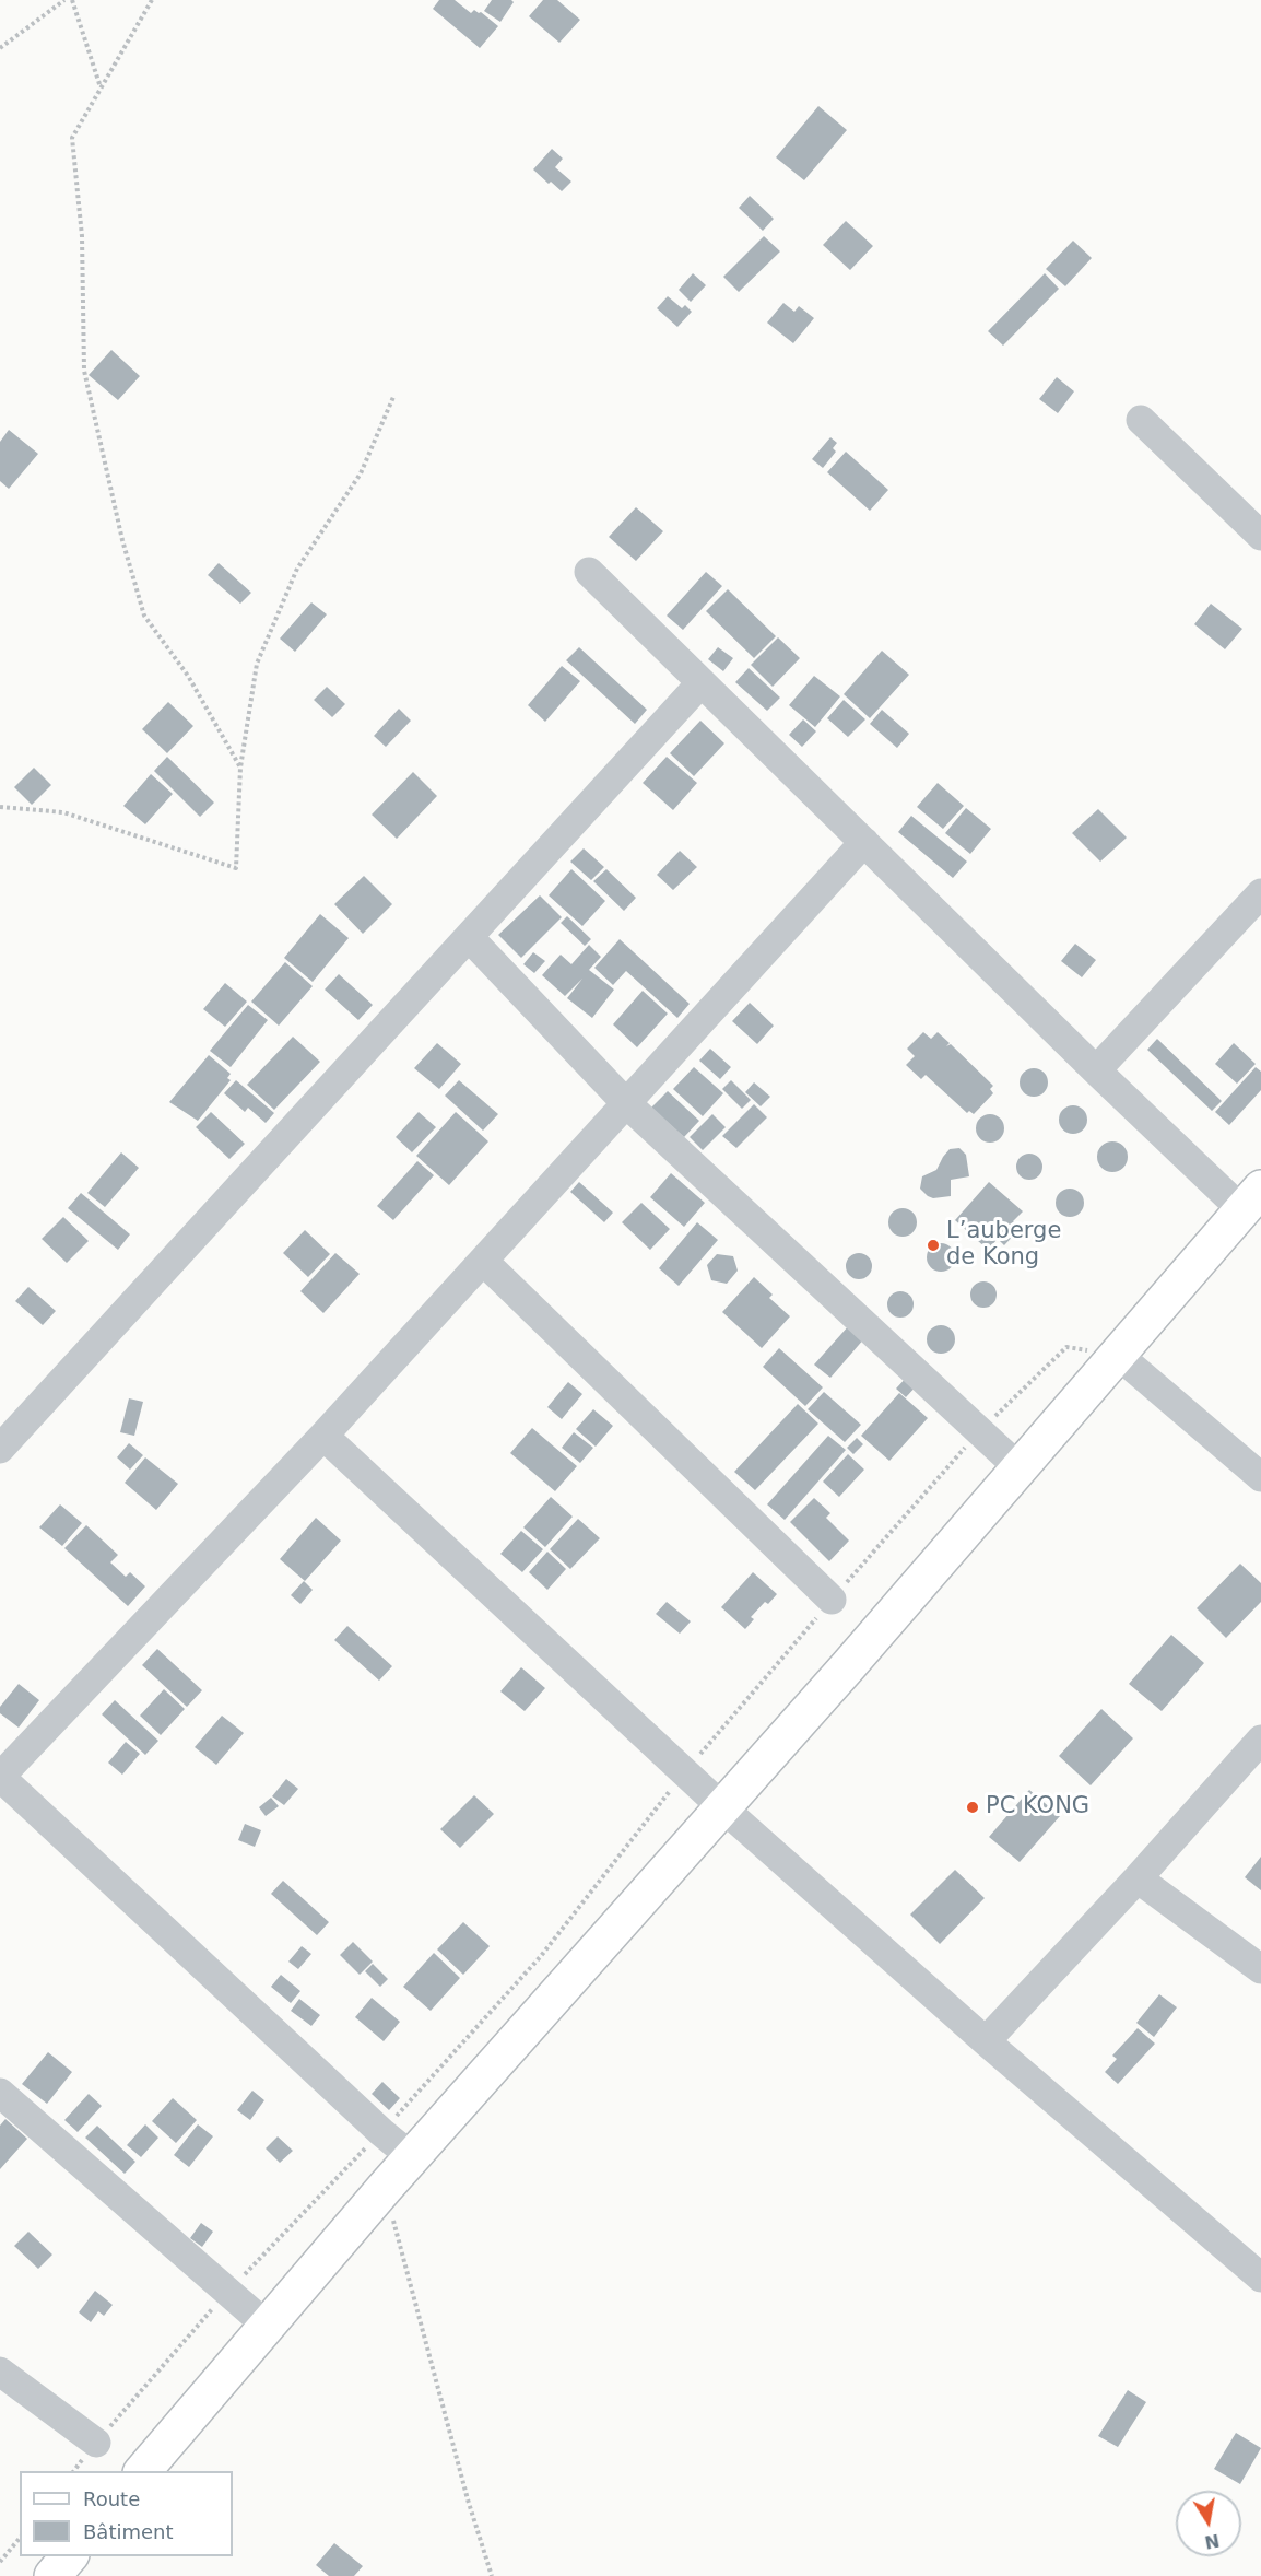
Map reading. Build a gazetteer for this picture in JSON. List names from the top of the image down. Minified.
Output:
{"places":["L’auberge de Kong","PC KONG"],"legend":["Route","Bâtiment"],"north":"bottom"}
